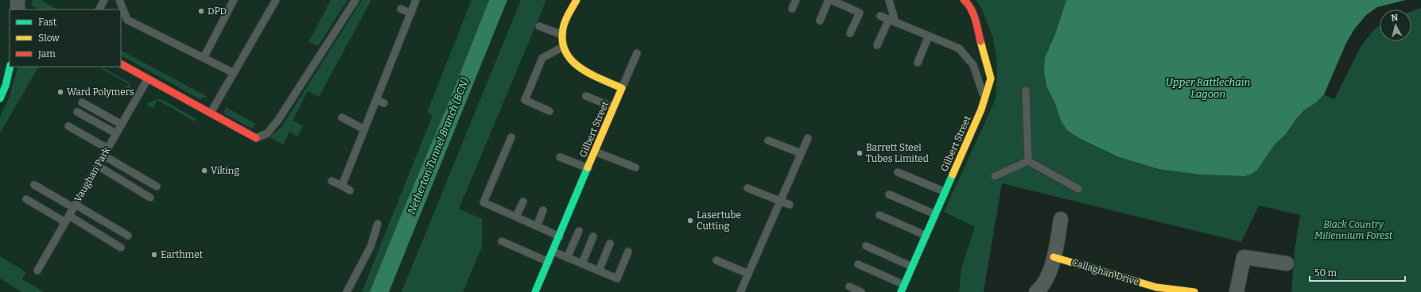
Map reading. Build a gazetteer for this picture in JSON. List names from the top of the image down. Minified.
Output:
{"streets":{"street":["Gilbert Street","Callaghan Drive"],"lane":["Vaughan Park"]},"water":["Upper Rattlechain Lagoon","Netherton Tunnel Branch (BCN)"],"parks":["Black Country Millennium Forest"],"places":["DPD","Ward Polymers","Barrett Steel Tubes Limited","Viking","Lasertube Cutting","Earthmet"],"legend":["Fast","Slow","Jam"],"scale_bar":"50 m","north":"top"}
